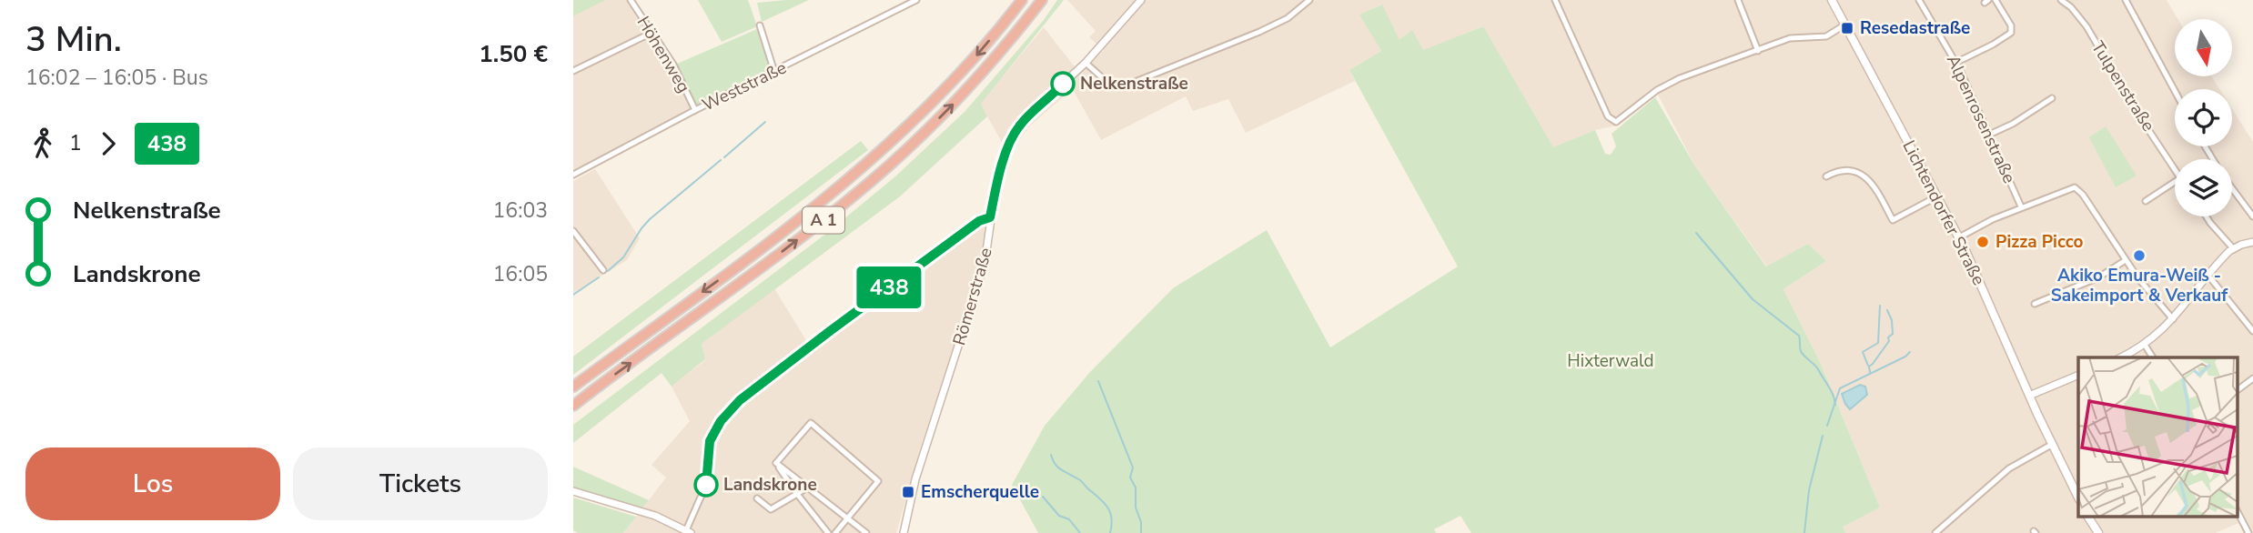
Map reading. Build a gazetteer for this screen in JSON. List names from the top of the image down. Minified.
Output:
{"streets":{"highway":["A 1"],"main road":["Lichtendorfer Straße"],"street":["Höhenweg","Weststraße","Tulpenstraße","Alpenrosenstraße","Römerstraße"]},"crossings":[["Höhenweg","Weststraße"]],"parks":["Hixterwald"],"places":{"transit":["Resedastraße","Emscherquelle"],"other":["Nelkenstraße","Pizza Picco","Akiko Emura-Weiß - Sakeimport & Verkauf","Landskrone"]},"lines":["bus line 438"],"north":"bottom","page":{"heading":["3 Min.","16:02 – 16:05 · Bus","1.50 €"],"on_map":"438","legs":["1","438"],"list":[{"name":"Nelkenstraße","value":"16:03"},{"name":"Landskrone","value":"16:05"}],"buttons":["Los","Tickets"]}}
